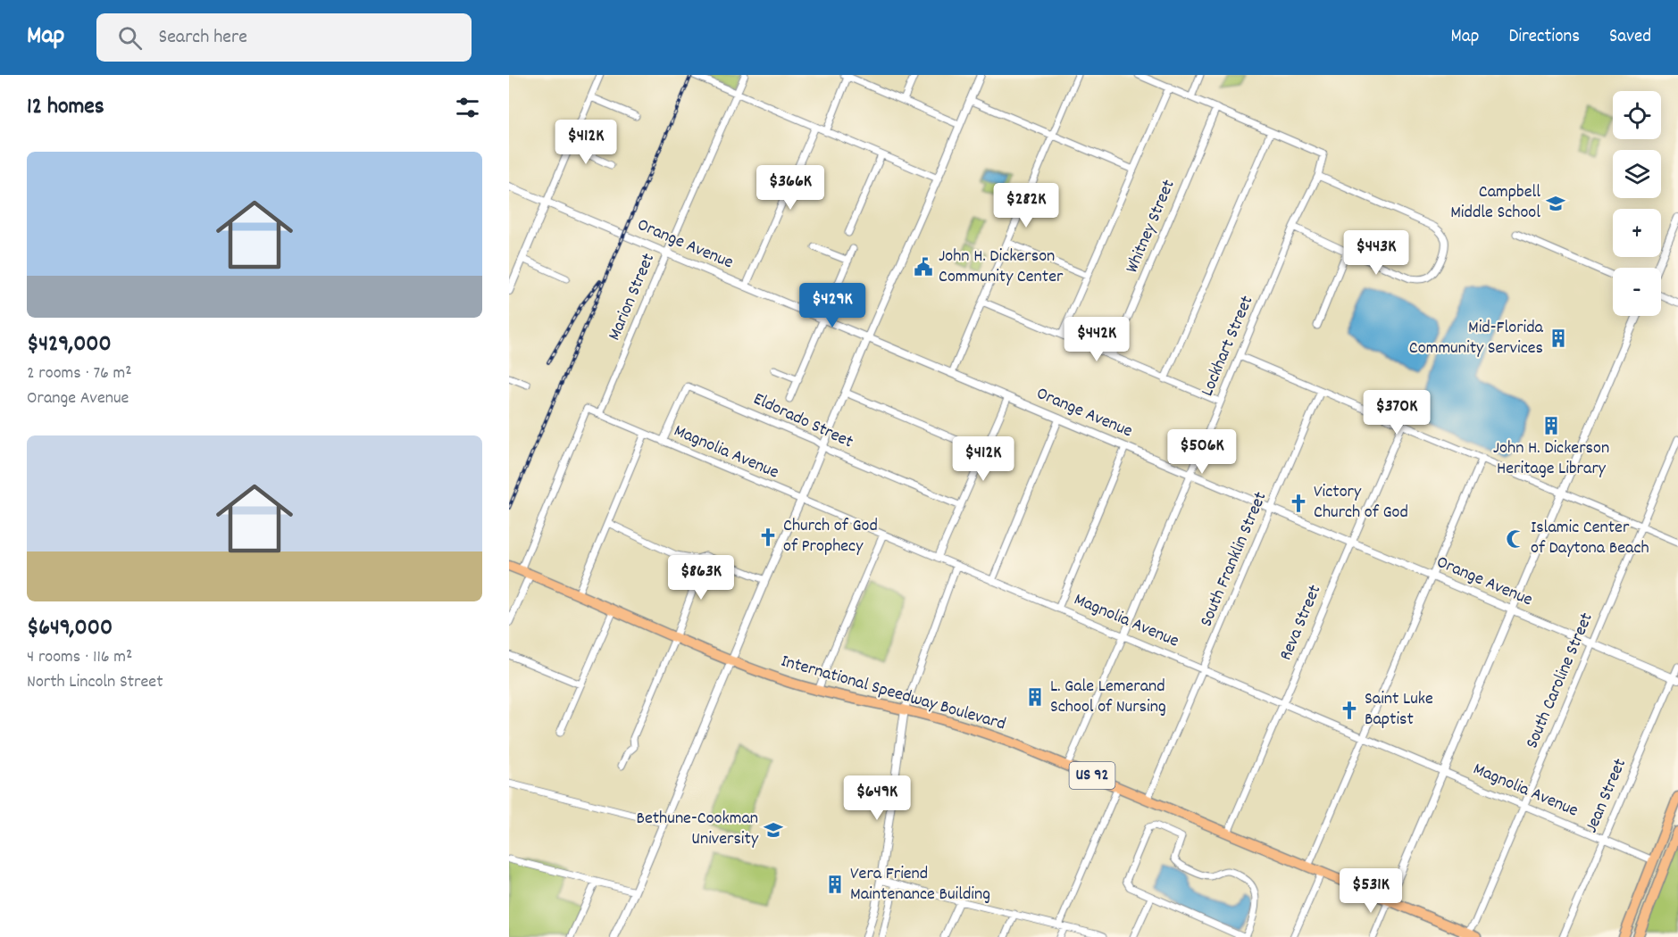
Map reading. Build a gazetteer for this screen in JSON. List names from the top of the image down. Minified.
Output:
{"streets":{"main road":["International Speedway Boulevard","US 92"],"street":["Whitney Street","Orange Avenue","Marion Street","Lockhart Street","Eldorado Street","Magnolia Avenue","South Franklin Street","Reva Street","South Caroline Street","Jean Street"]},"crossings":[["Orange Avenue","Marion Street"],["Orange Avenue","Lockhart Street"],["Orange Avenue","South Franklin Street"],["Orange Avenue","Reva Street"],["Orange Avenue","South Caroline Street"],["Orange Avenue","Jean Street"],["Marion Street","Magnolia Avenue"],["Lockhart Street","Magnolia Avenue"],["Lockhart Street","International Speedway Boulevard"],["Eldorado Street","Magnolia Avenue"],["Magnolia Avenue","South Franklin Street"],["Magnolia Avenue","Reva Street"],["Magnolia Avenue","South Caroline Street"],["Magnolia Avenue","International Speedway Boulevard"],["Magnolia Avenue","Jean Street"],["South Franklin Street","International Speedway Boulevard"],["Reva Street","International Speedway Boulevard"],["South Caroline Street","International Speedway Boulevard"]],"places":{"school or university":["Campbell Middle School","Bethune-Cookman University"],"public building":["John H. Dickerson Community Center"],"building":["Mid-Florida Community Services","John H. Dickerson Heritage Library","L. Gale Lemerand School of Nursing","Vera Friend Maintenance Building"],"church":["Victory Church of God","Church of God of Prophecy","Saint Luke Baptist"],"mosque":["Islamic Center of Daytona Beach"]},"page":{"header":"Map","search":"Search here","nav":["Map","Directions","Saved"],"heading":"12 homes","map_buttons":["+","−"],"price":["$412K","$366K","$282K","$443K","$429K","$442K","$370K","$506K","$412K","$863K","$649K","$531K"],"list":[{"name":"$429,000","note":"2 rooms · 76 m² · Orange Avenue"},{"name":"$649,000","note":"4 rooms · 116 m² · North Lincoln Street"}]}}
